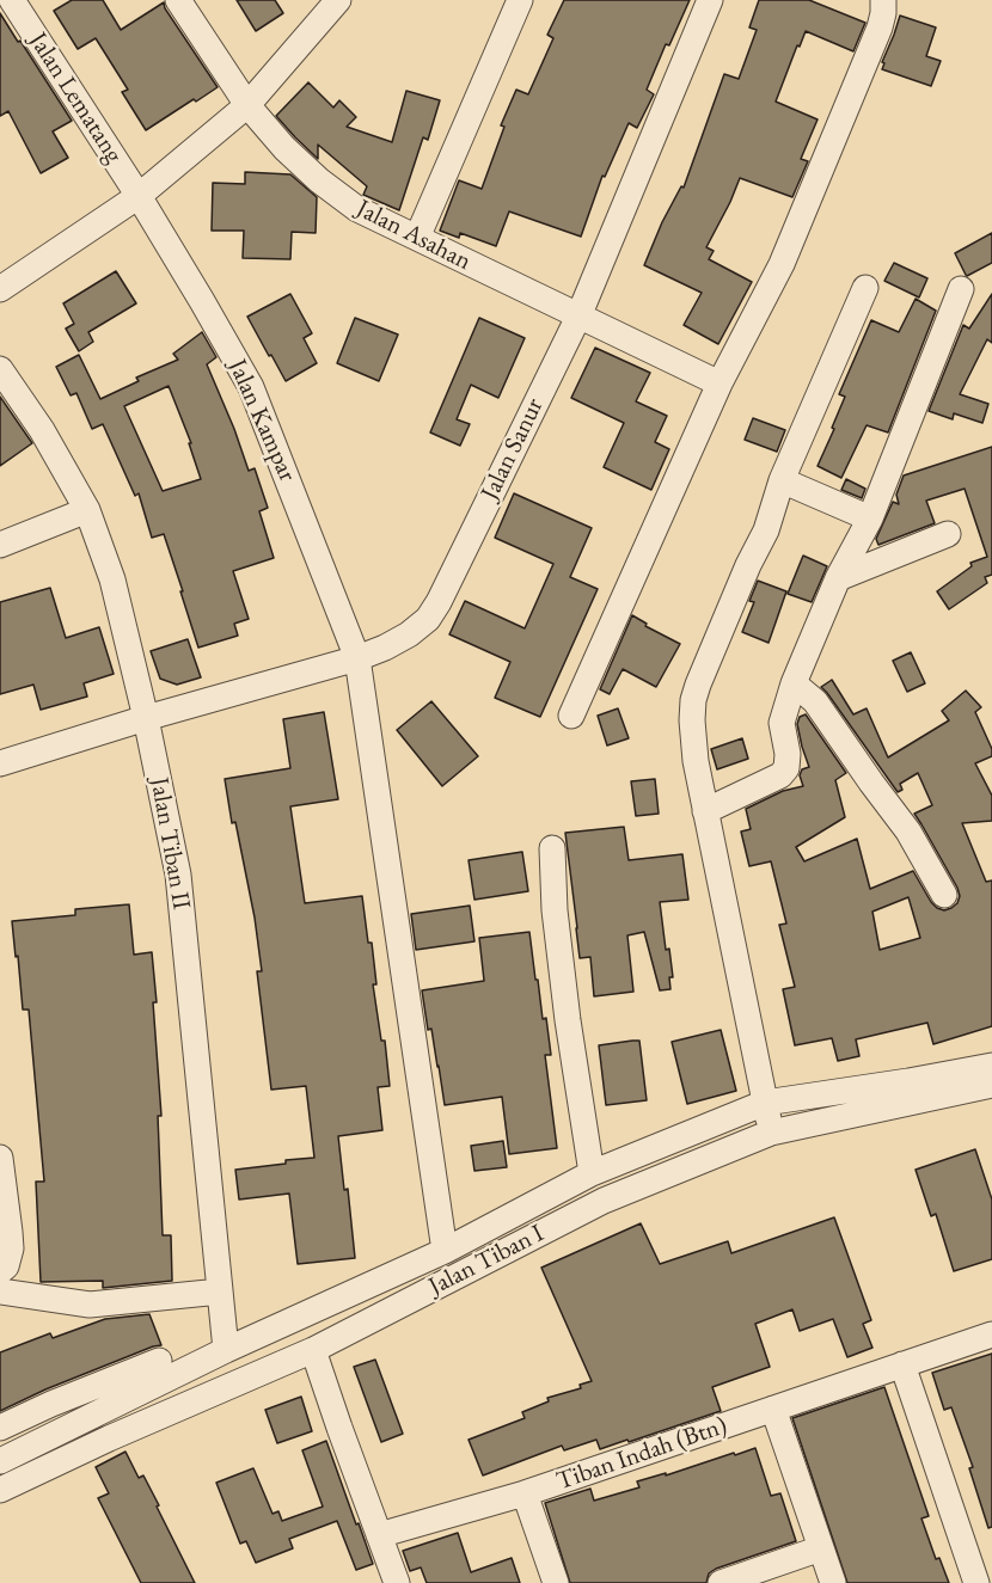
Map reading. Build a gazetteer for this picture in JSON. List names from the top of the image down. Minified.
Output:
{"streets":{"street":["Jalan Lematang","Jalan Asahan","Jalan Kampar","Jalan Sanur","Jalan Tiban II","Jalan Tiban I","Tiban Indah (Btn)"]},"crossings":[["Jalan Lematang","Jalan Kampar"],["Jalan Asahan","Jalan Sanur"],["Jalan Kampar","Jalan Sanur"],["Jalan Kampar","Jalan Tiban I"],["Jalan Sanur","Jalan Tiban II"],["Jalan Tiban II","Jalan Tiban I"]]}
